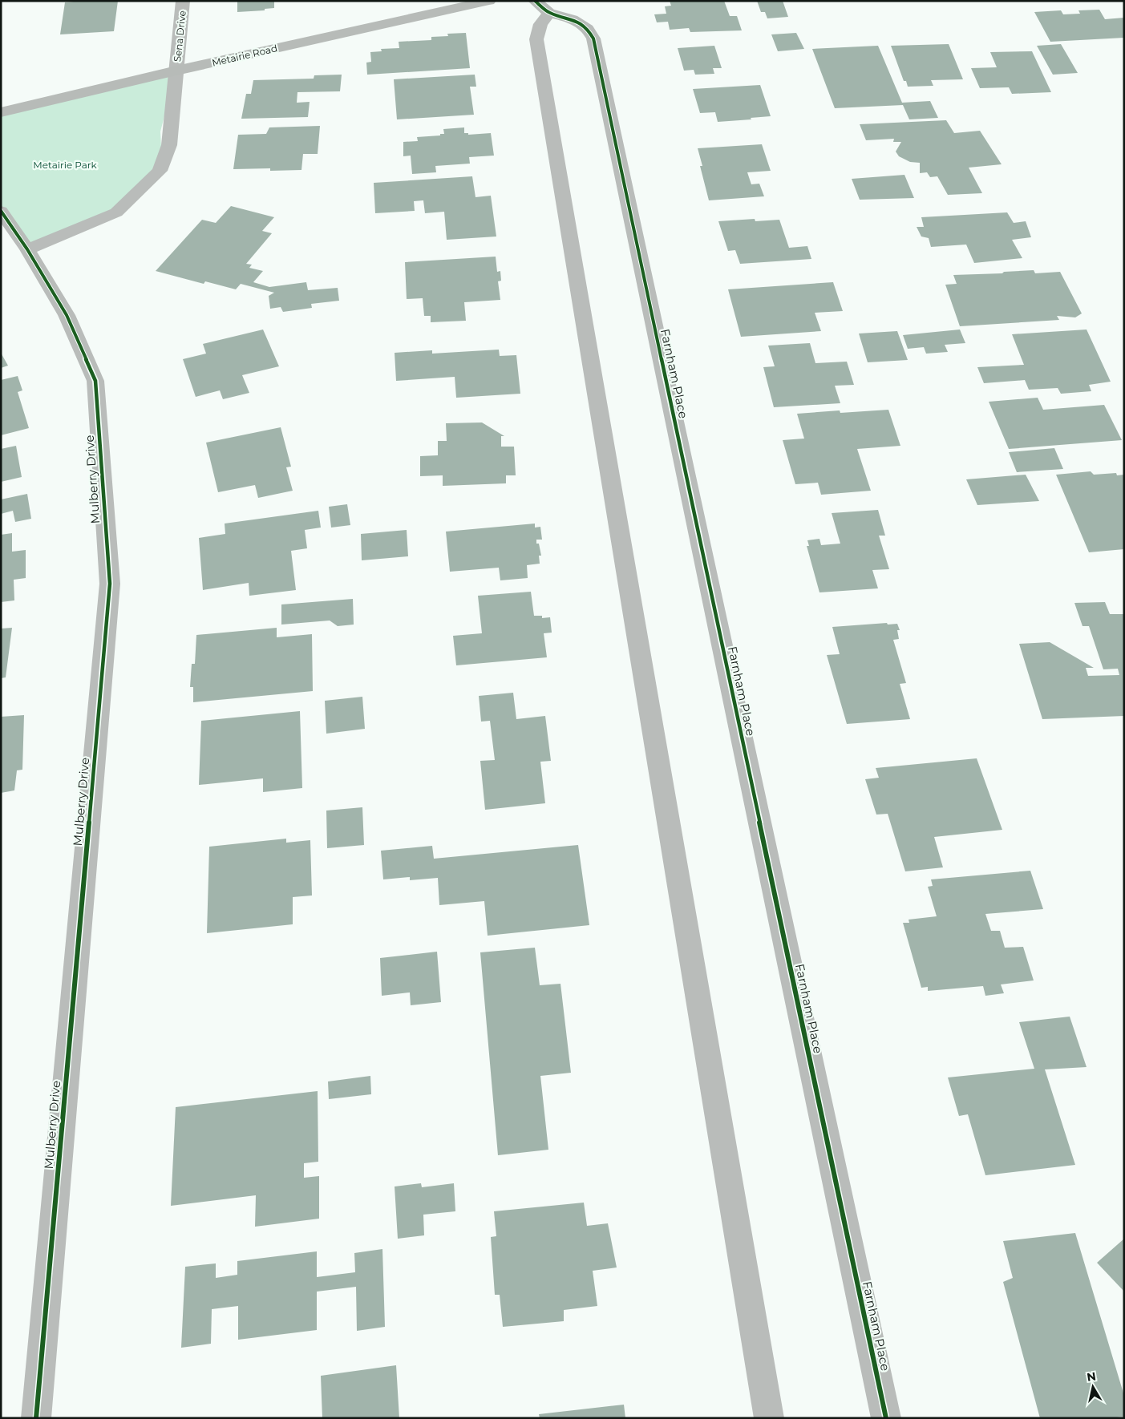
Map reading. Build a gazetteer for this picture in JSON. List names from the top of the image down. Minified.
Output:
{"streets":{"main road":["Metairie Road"],"street":["Sena Drive","Farnham Place","Mulberry Drive"]},"crossings":[["Sena Drive","Metairie Road"]],"parks":["Metairie Park"],"north":"top"}
